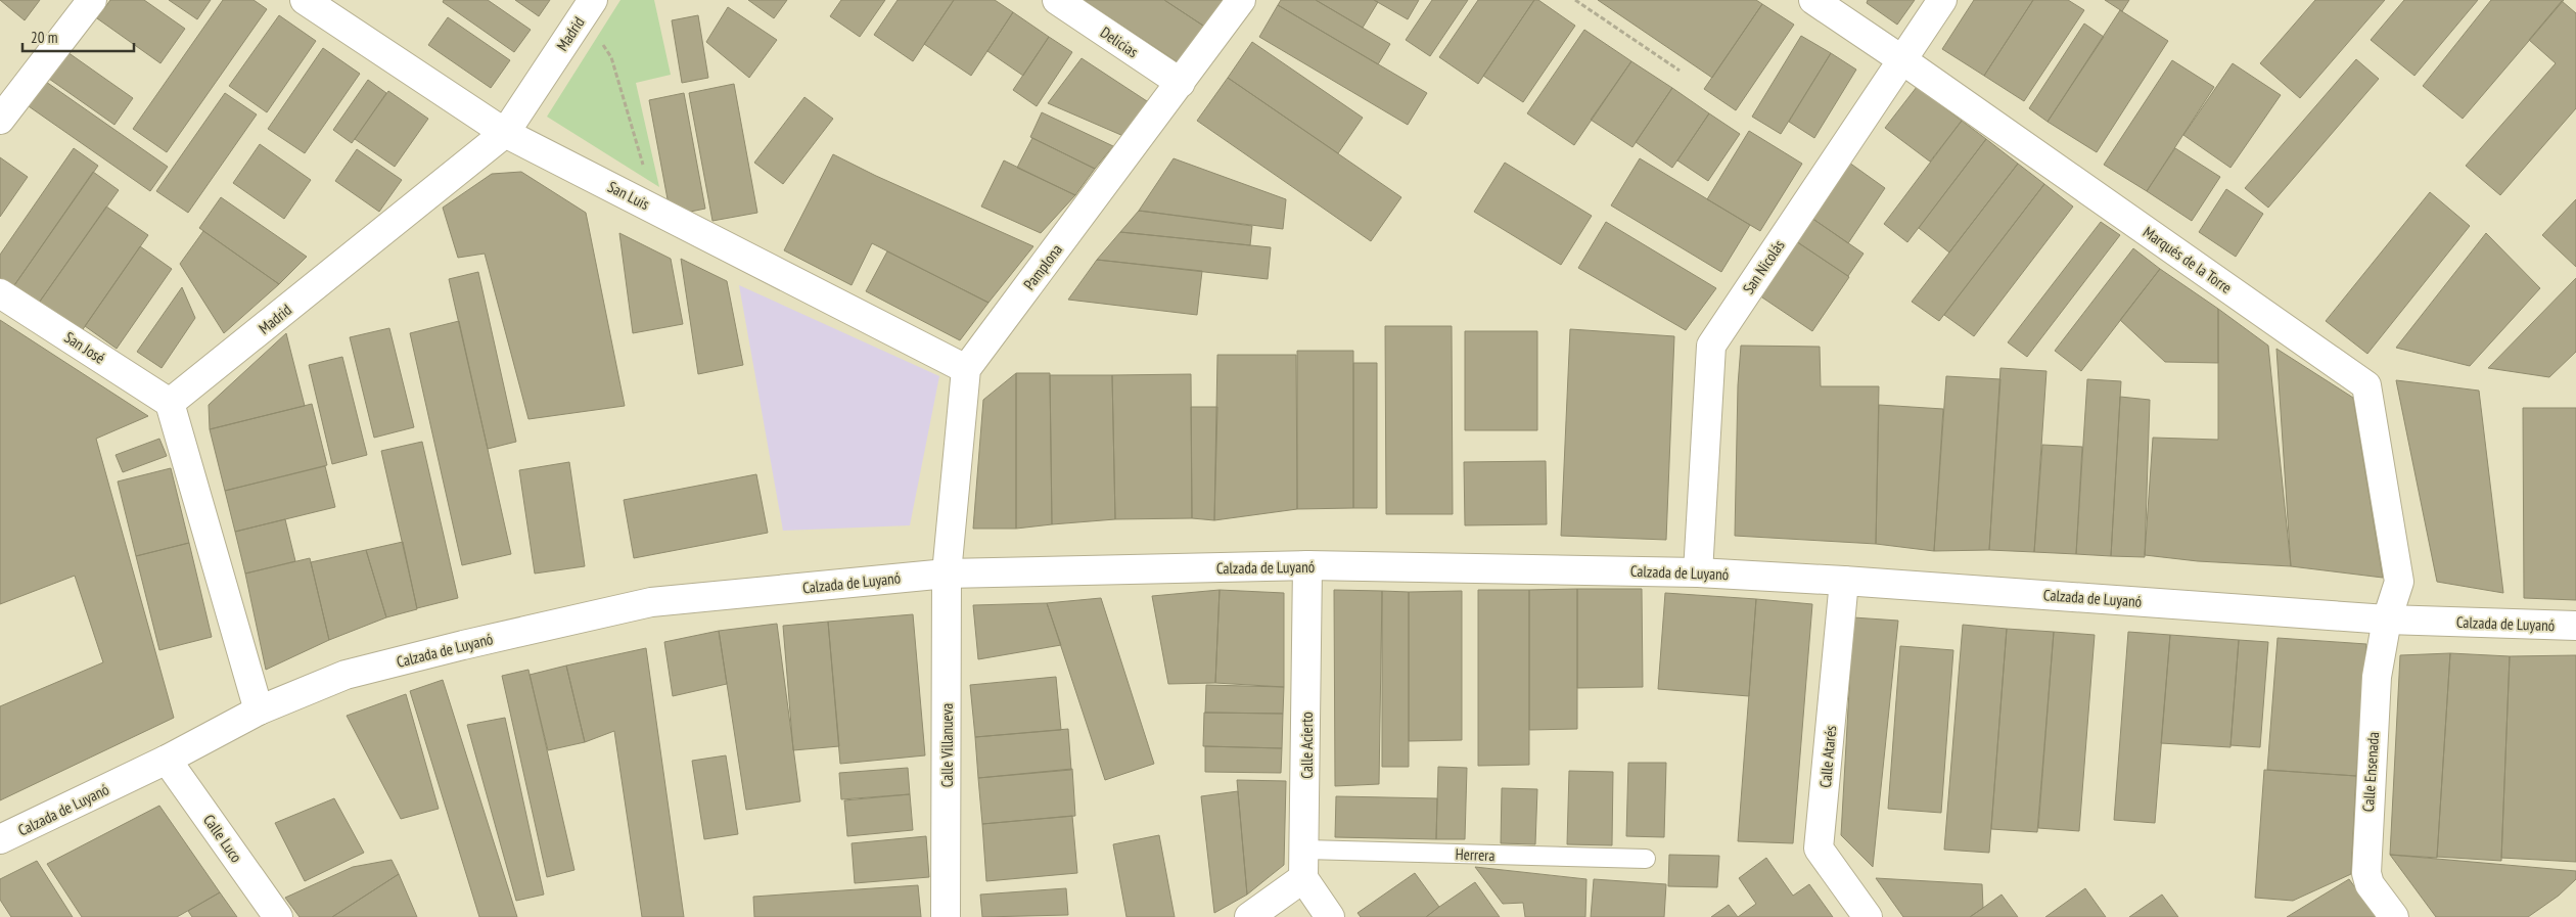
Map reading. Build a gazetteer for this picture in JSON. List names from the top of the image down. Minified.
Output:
{"streets":{"street":["Madrid","Delicias","San Luis","Marqués de la Torre","Pamplona","San Nicolás","San José","Calzada de Luyanó","Calle Villanueva","Calle Acierto","Calle Atarés","Calle Ensenada","Calle Luco"],"lane":["Herrera"]},"crossings":[["Madrid","San Luis"],["Madrid","San José"],["Delicias","Pamplona"],["San Luis","Pamplona"],["Marqués de la Torre","San Nicolás"],["Marqués de la Torre","Calzada de Luyanó"],["Marqués de la Torre","Calle Ensenada"],["San Nicolás","Calzada de Luyanó"],["Calzada de Luyanó","Calle Villanueva"],["Calzada de Luyanó","Calle Acierto"],["Calzada de Luyanó","Calle Atarés"],["Calzada de Luyanó","Calle Ensenada"],["Calzada de Luyanó","Calle Luco"],["Calle Acierto","Herrera"]],"scale_bar":"20 m"}
